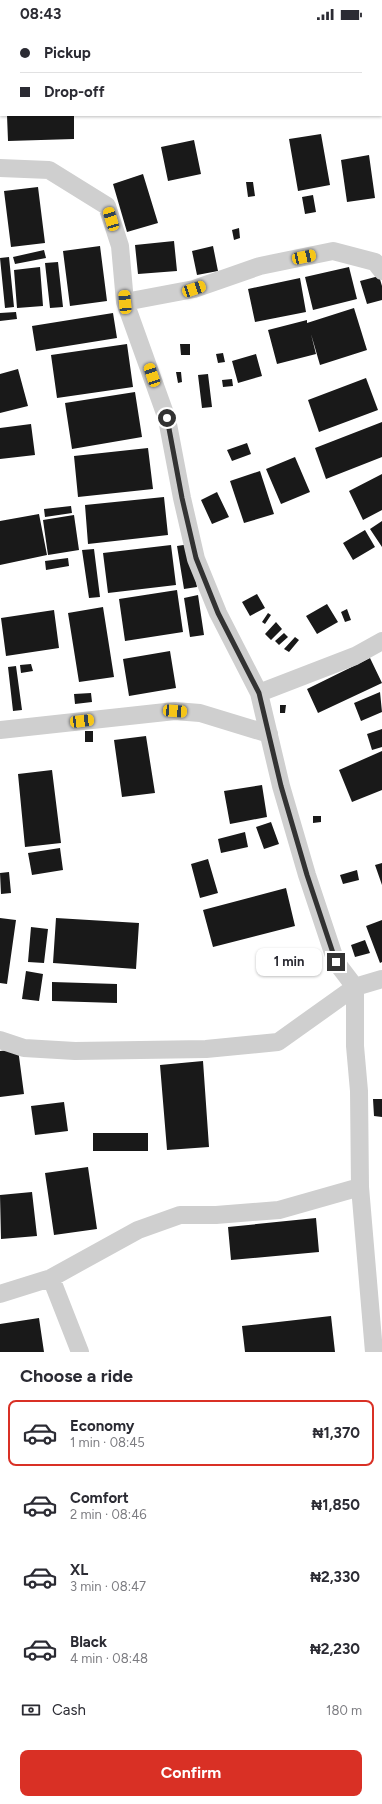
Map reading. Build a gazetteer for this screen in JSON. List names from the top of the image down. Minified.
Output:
{"page":{"status":"08:43","banner":["Pickup","Drop-off"],"bubble":"1 min","heading":"Choose a ride","list":[{"name":"Economy","note":"1 min · 08:45","value":"₦1,370"},{"name":"Comfort","note":"2 min · 08:46","value":"₦1,850"},{"name":"XL","note":"3 min · 08:47","value":"₦2,330"},{"name":"Black","note":"4 min · 08:48","value":"₦2,230"}],"pay":["Cash","180 m"],"buttons":"Confirm"}}
